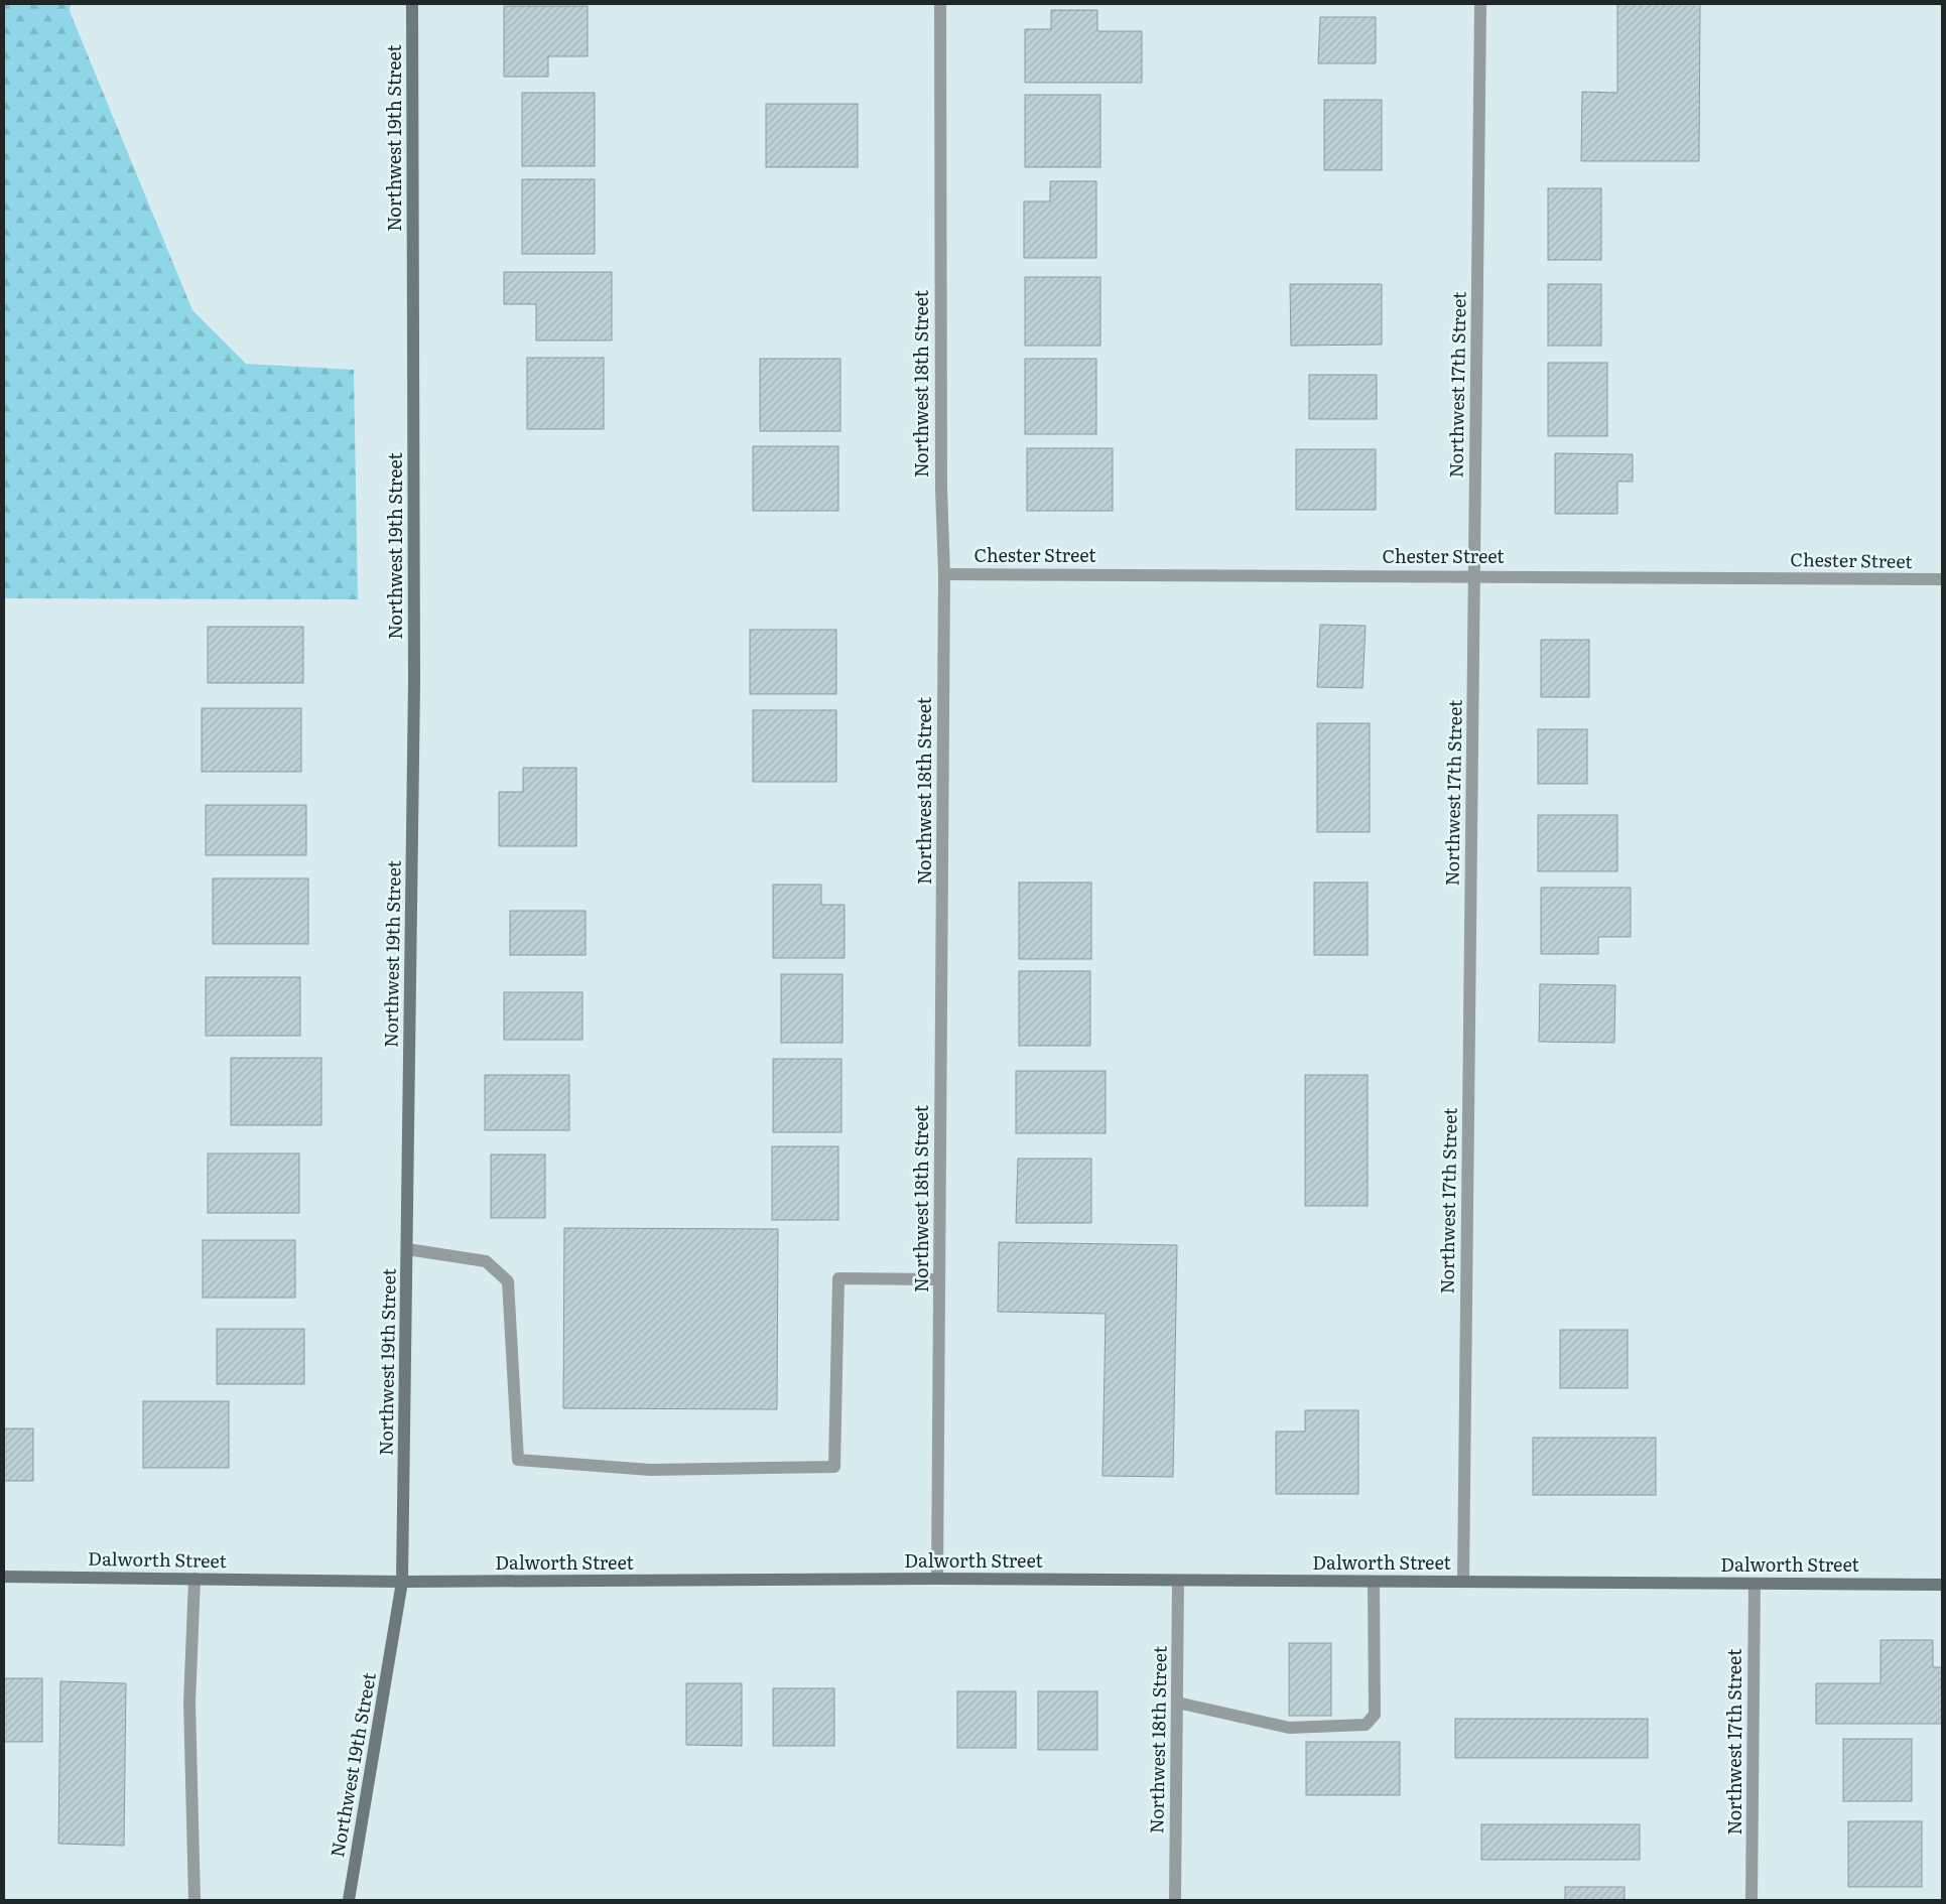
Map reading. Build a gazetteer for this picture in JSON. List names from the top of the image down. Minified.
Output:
{"streets":{"street":["Northwest 19th Street","Northwest 18th Street","Northwest 17th Street","Chester Street","Dalworth Street"]},"crossings":[["Northwest 19th Street","Dalworth Street"],["Northwest 18th Street","Chester Street"],["Northwest 18th Street","Dalworth Street"],["Northwest 17th Street","Chester Street"],["Northwest 17th Street","Dalworth Street"]]}
